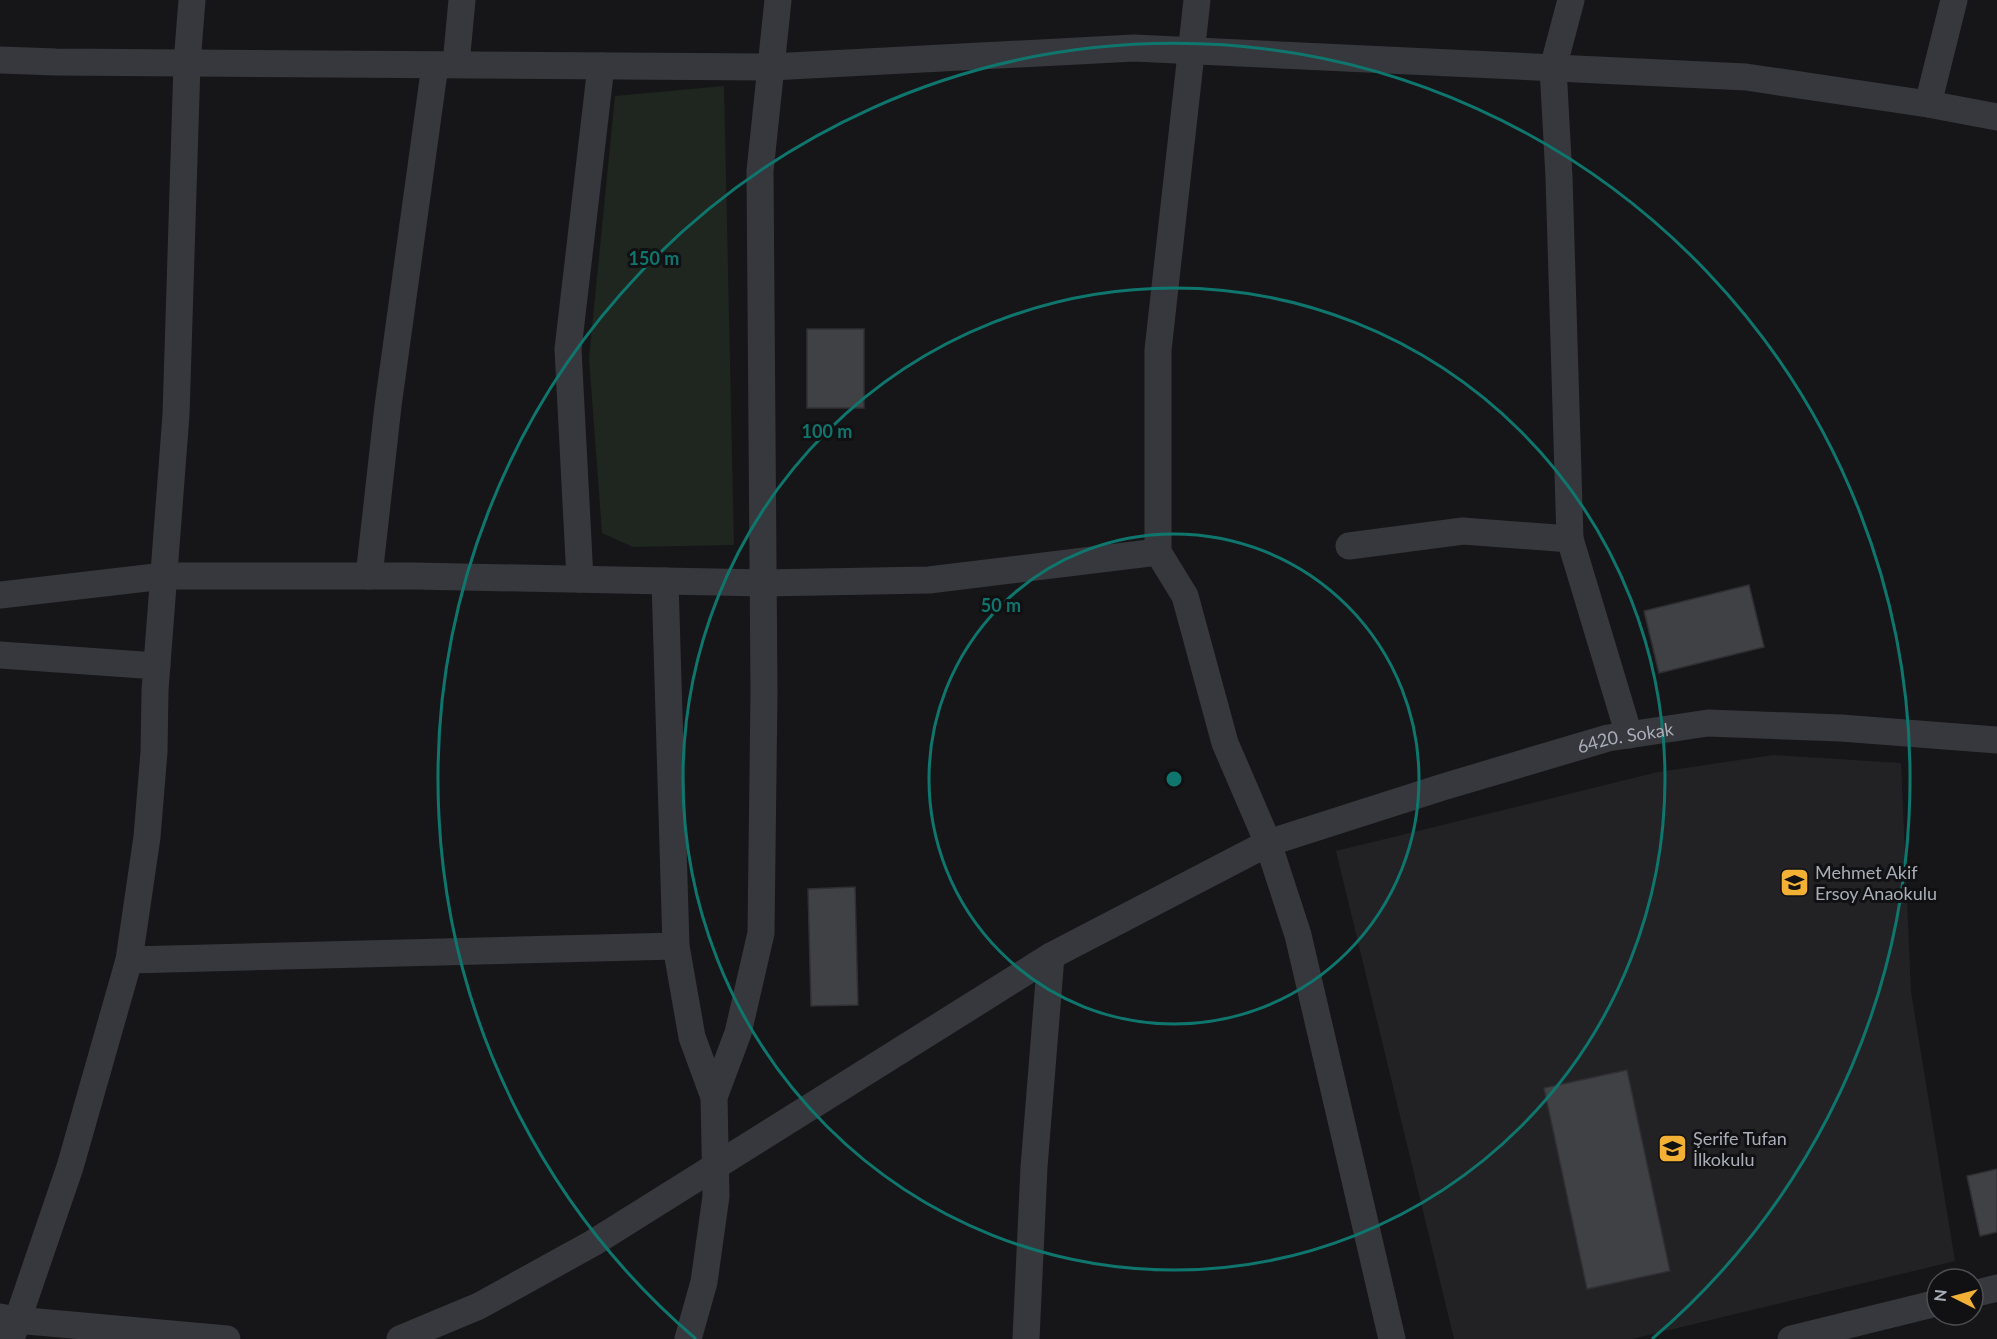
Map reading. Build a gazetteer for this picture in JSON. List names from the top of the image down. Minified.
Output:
{"streets":{"street":["6420. Sokak"]},"places":{"school or university":["Mehmet Akif Ersoy Anaokulu","Şerife Tufan İlkokulu"]},"north":"left","rings":["150 m","100 m","50 m"]}
